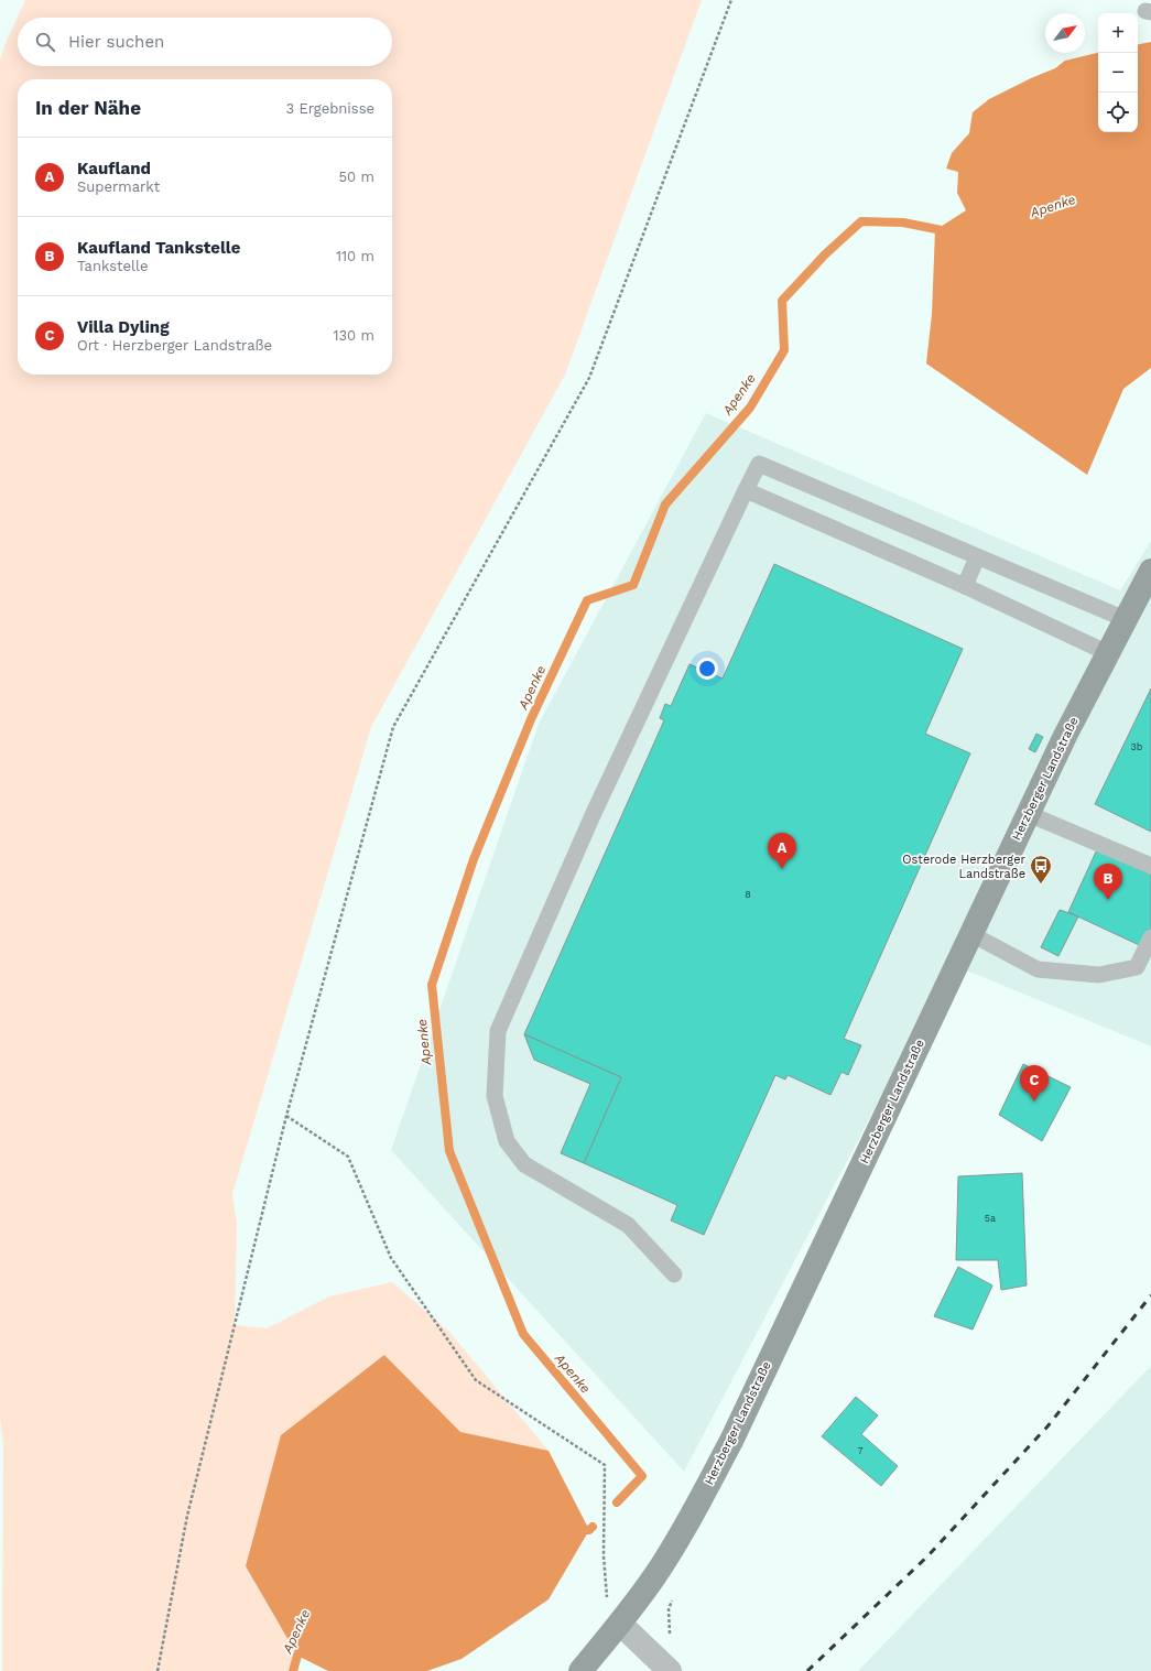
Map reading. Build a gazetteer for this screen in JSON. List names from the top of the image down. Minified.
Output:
{"streets":{"street":["Herzberger Landstraße"]},"water":["Apenke"],"places":{"bus stop":["Osterode Herzberger Landstraße"]},"house_numbers":["3b","8","5a","7"],"north":"top right","page":{"map_buttons":["+","−"],"search":"Hier suchen","heading":["In der Nähe","3 Ergebnisse"],"list":[{"mark":"A","name":"Kaufland","note":"Supermarkt","value":"50 m"},{"mark":"B","name":"Kaufland Tankstelle","note":"Tankstelle","value":"110 m"},{"mark":"C","name":"Villa Dyling","note":"Ort · Herzberger Landstraße","value":"130 m"}],"pins":["A","B","C"]}}
